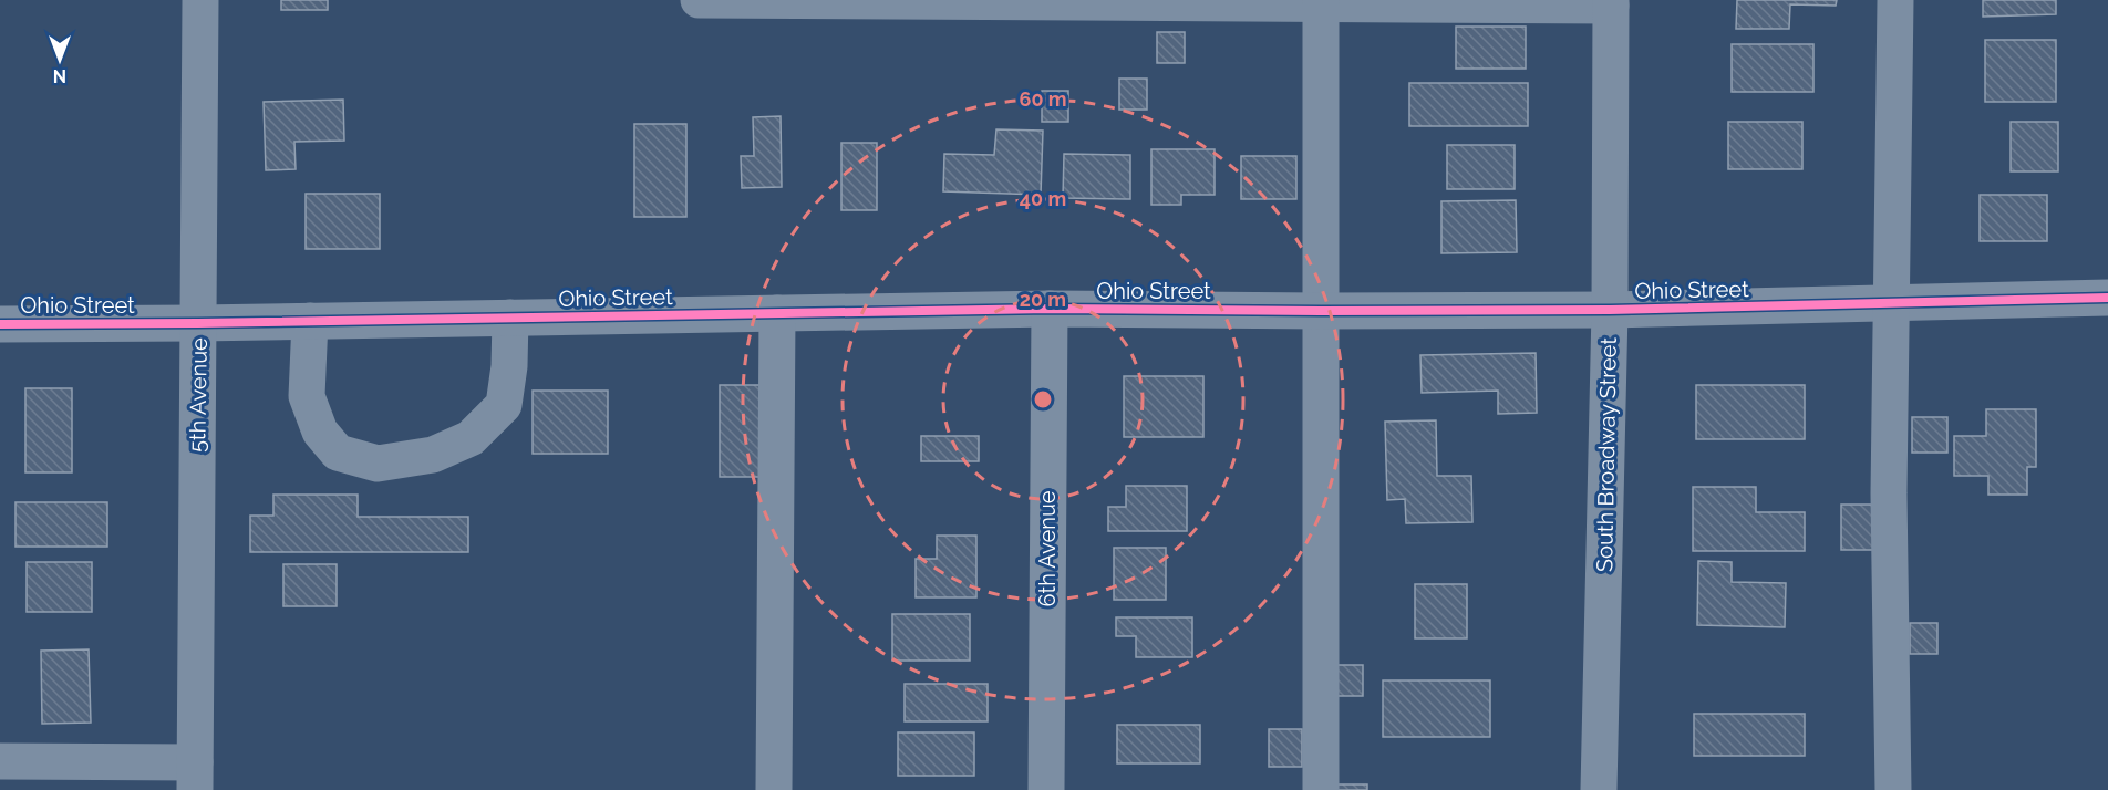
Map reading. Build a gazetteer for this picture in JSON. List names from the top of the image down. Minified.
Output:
{"streets":{"street":["Ohio Street","5th Avenue","South Broadway Street","6th Avenue"]},"crossings":[["Ohio Street","5th Avenue"],["Ohio Street","South Broadway Street"],["Ohio Street","6th Avenue"]],"north":"bottom","rings":["60 m","40 m","20 m"]}
